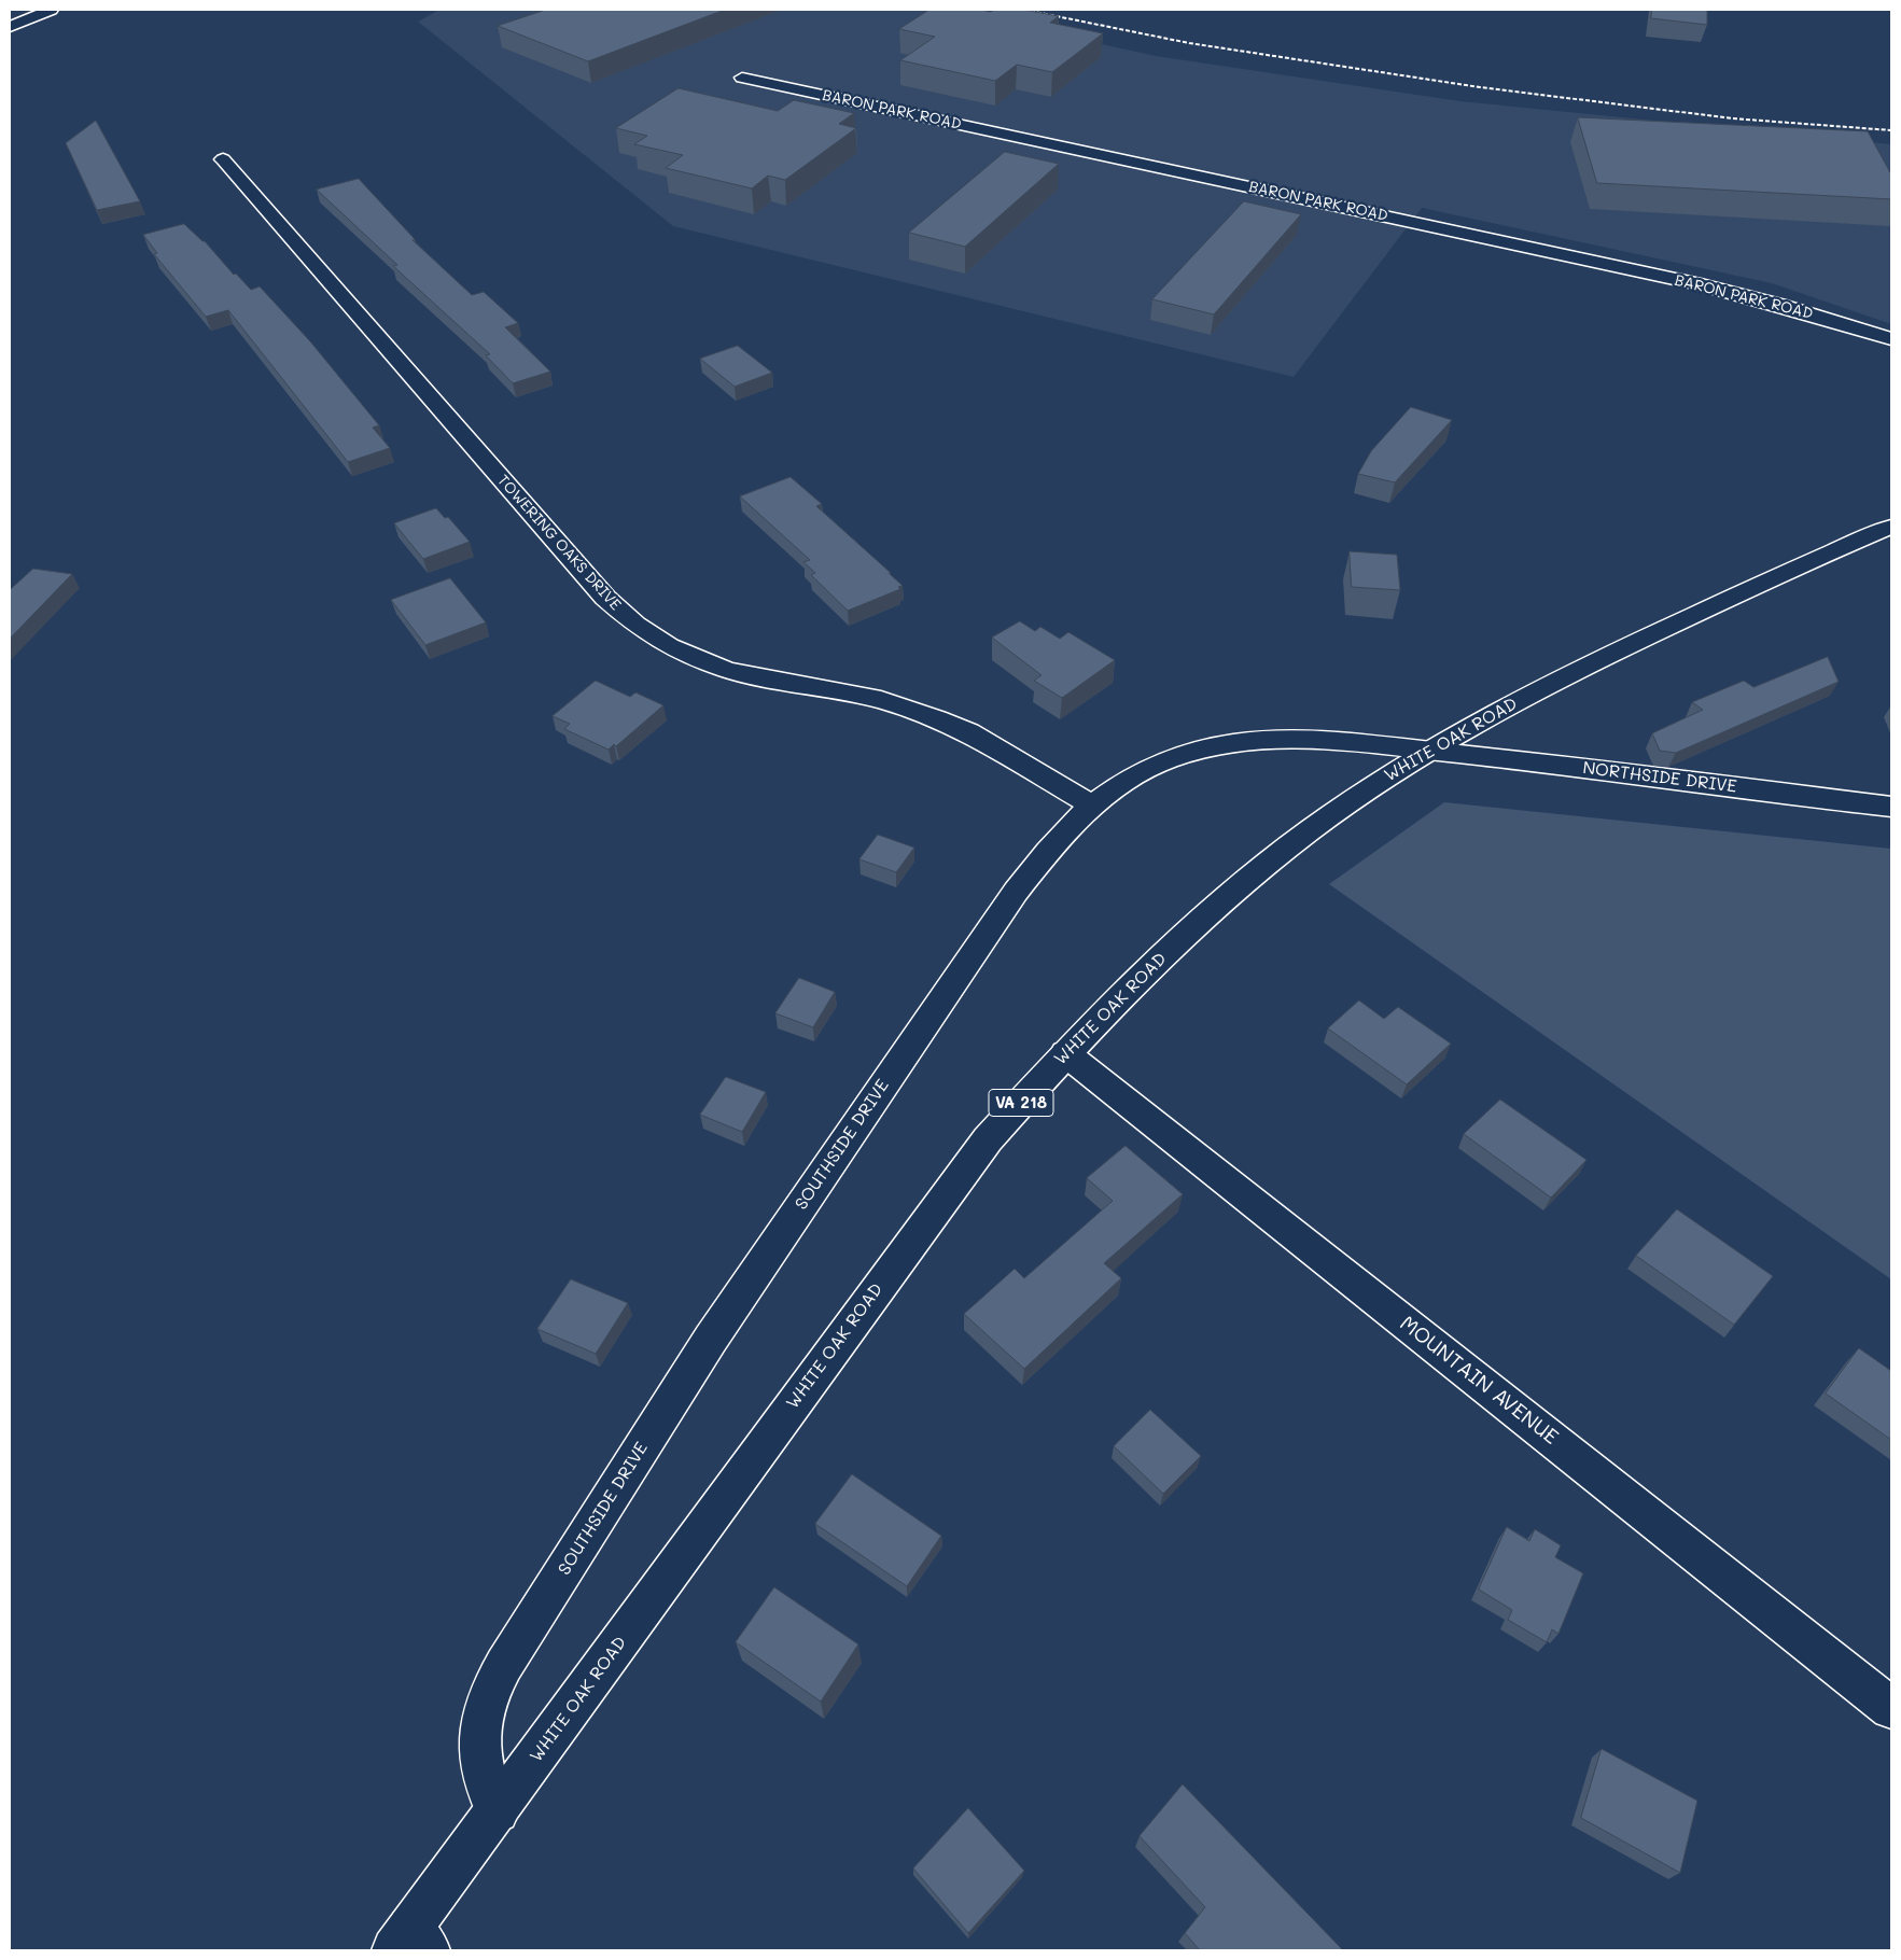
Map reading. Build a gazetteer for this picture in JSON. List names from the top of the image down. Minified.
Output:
{"streets":{"street":["BARON PARK ROAD","TOWERING OAKS DRIVE","WHITE OAK ROAD","NORTHSIDE DRIVE","VA 218","SOUTHSIDE DRIVE","MOUNTAIN AVENUE"]},"crossings":[["TOWERING OAKS DRIVE","SOUTHSIDE DRIVE"],["WHITE OAK ROAD","NORTHSIDE DRIVE"],["WHITE OAK ROAD","SOUTHSIDE DRIVE"],["WHITE OAK ROAD","MOUNTAIN AVENUE"],["NORTHSIDE DRIVE","SOUTHSIDE DRIVE"]]}
